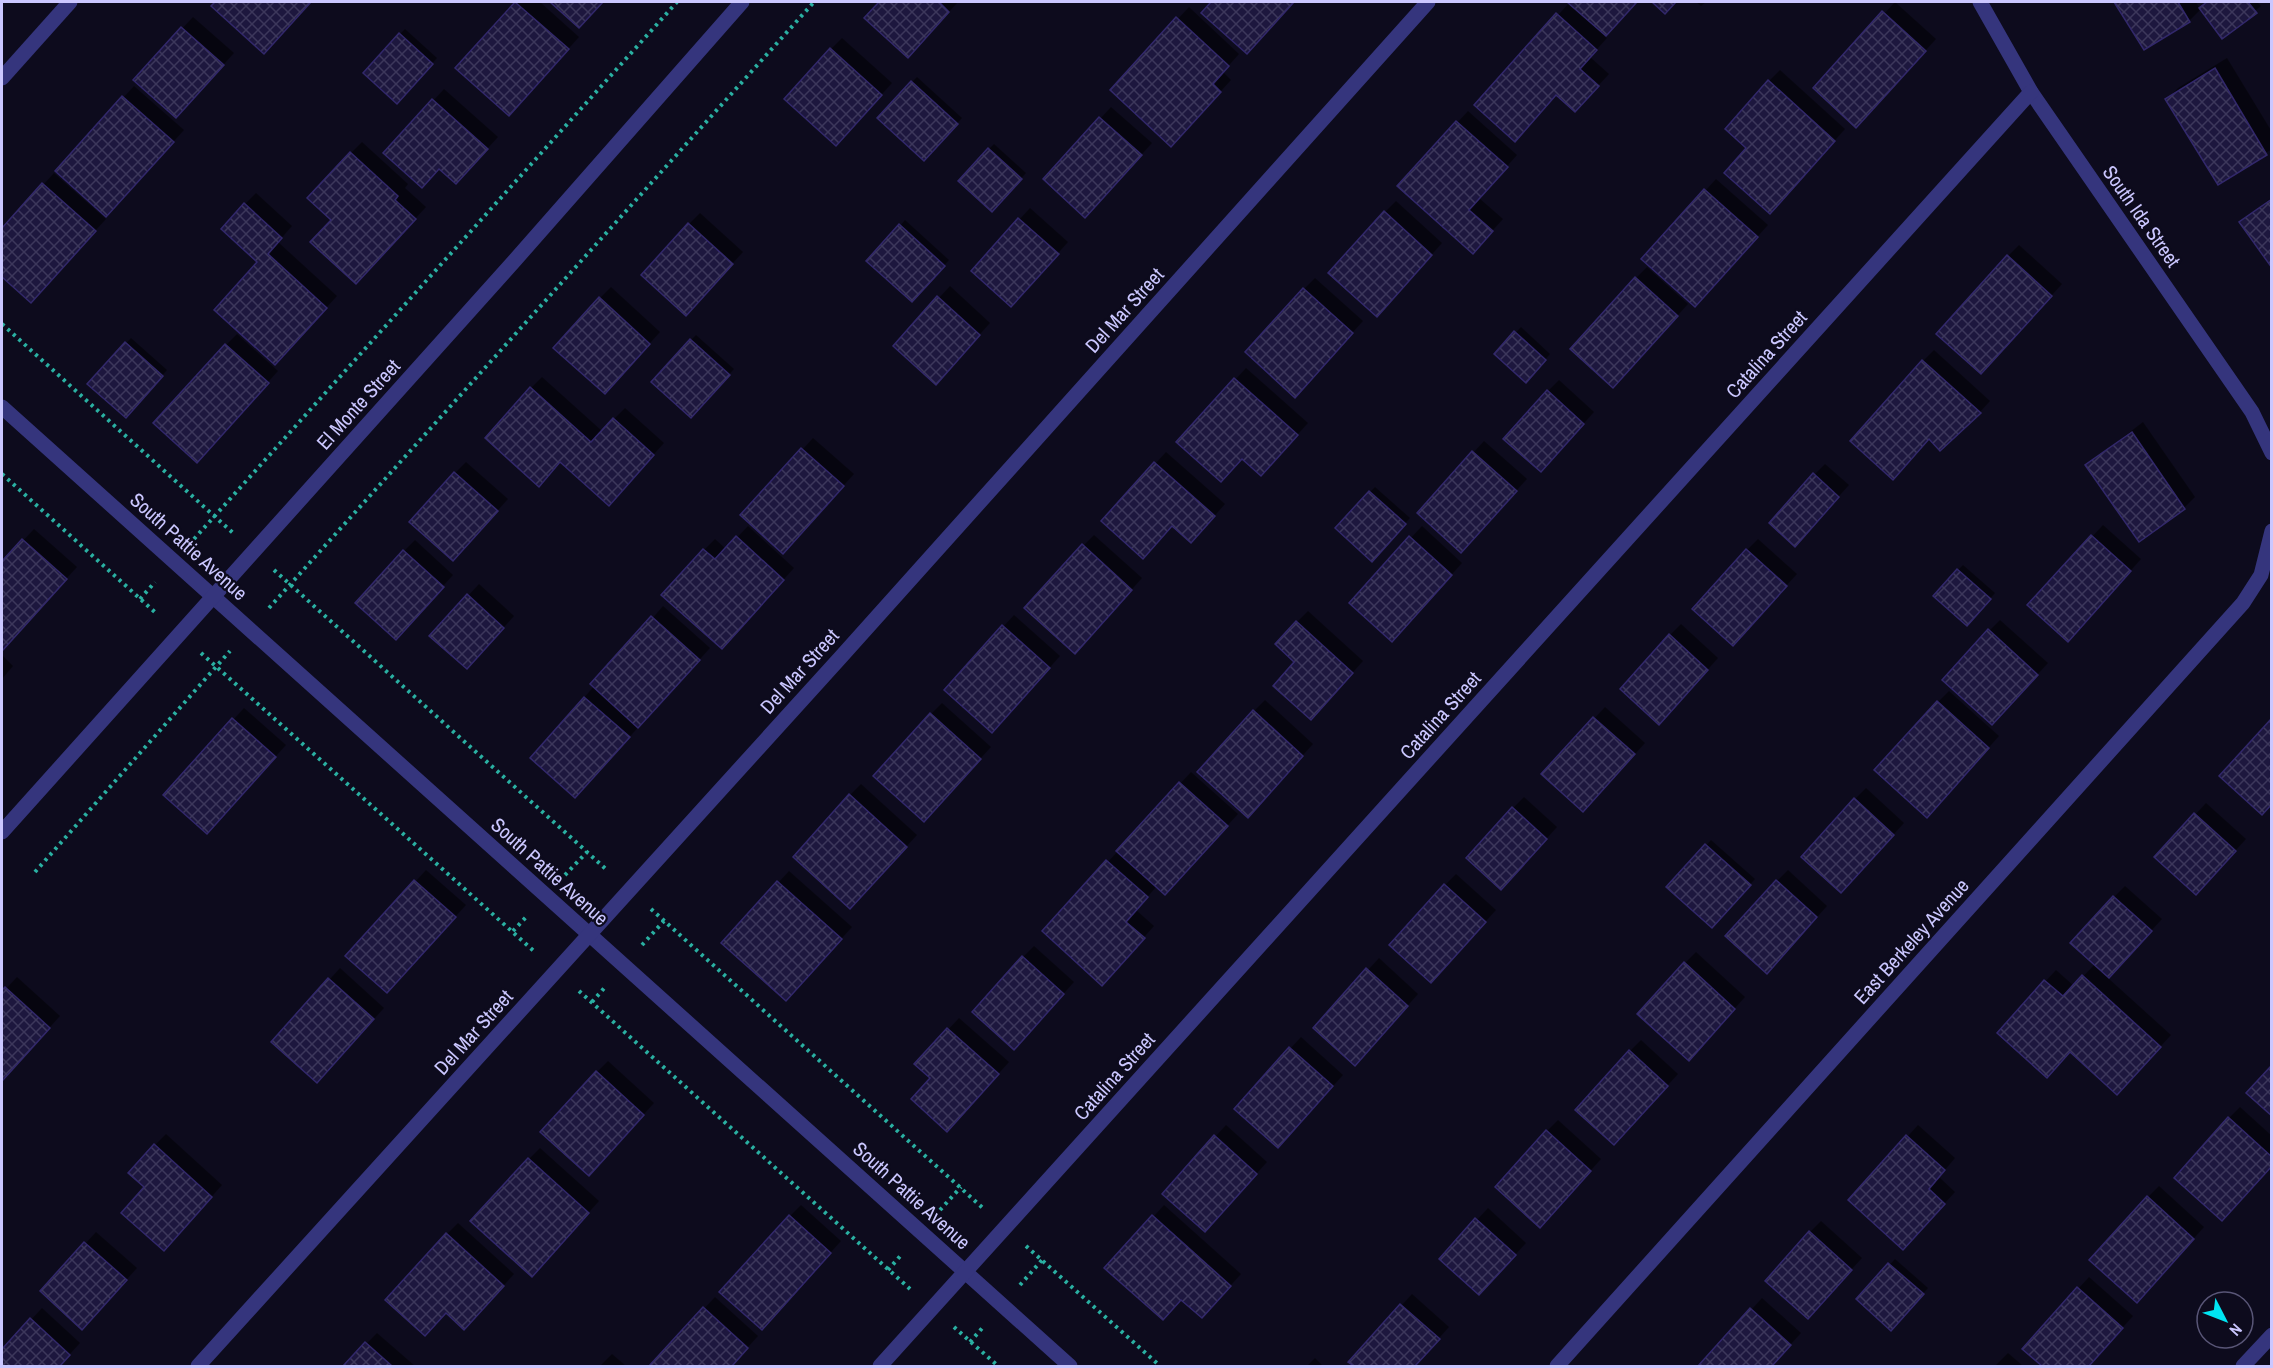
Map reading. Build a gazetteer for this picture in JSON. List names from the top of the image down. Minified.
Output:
{"streets":{"street":["South Ida Street","Del Mar Street","Catalina Street","El Monte Street","South Pattie Avenue","East Berkeley Avenue"]},"crossings":[["South Ida Street","Catalina Street"],["Del Mar Street","South Pattie Avenue"],["Catalina Street","South Pattie Avenue"],["El Monte Street","South Pattie Avenue"]],"north":"bottom right"}
